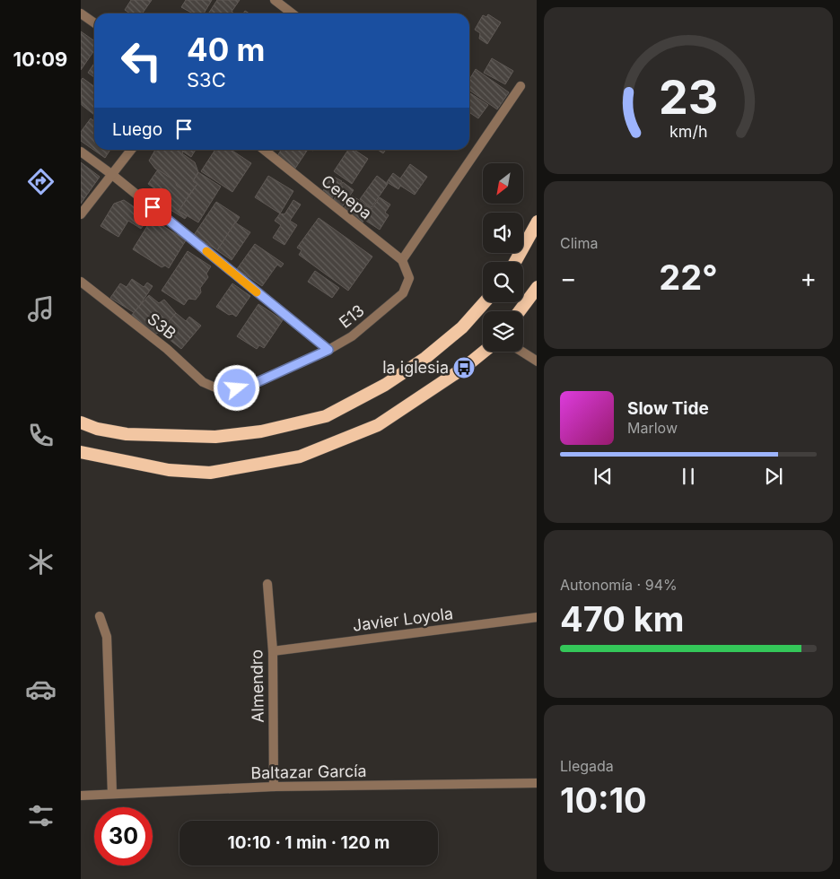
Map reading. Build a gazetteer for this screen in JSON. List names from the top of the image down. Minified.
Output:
{"streets":{"street":["Cenepa","E13","S3B","Javier Loyola","Almendro","Baltazar García"]},"crossings":[["Cenepa","E13"],["E13","S3B"],["Javier Loyola","Almendro"],["Almendro","Baltazar García"]],"places":{"bus stop":["la iglesia"]},"north":"bottom left","page":{"tabs":"10:09","turn":["40 m","S3C"],"then":"Luego","tile":["Clima",["Autonomía · 94%","470 km"],["Llegada","10:10"]],"heat":["−","22°","+"],"song":["Slow Tide","Marlow"],"limit":"30","trip":"10:10 · 1 min · 120 m","gauge":["23","km/h"]}}
